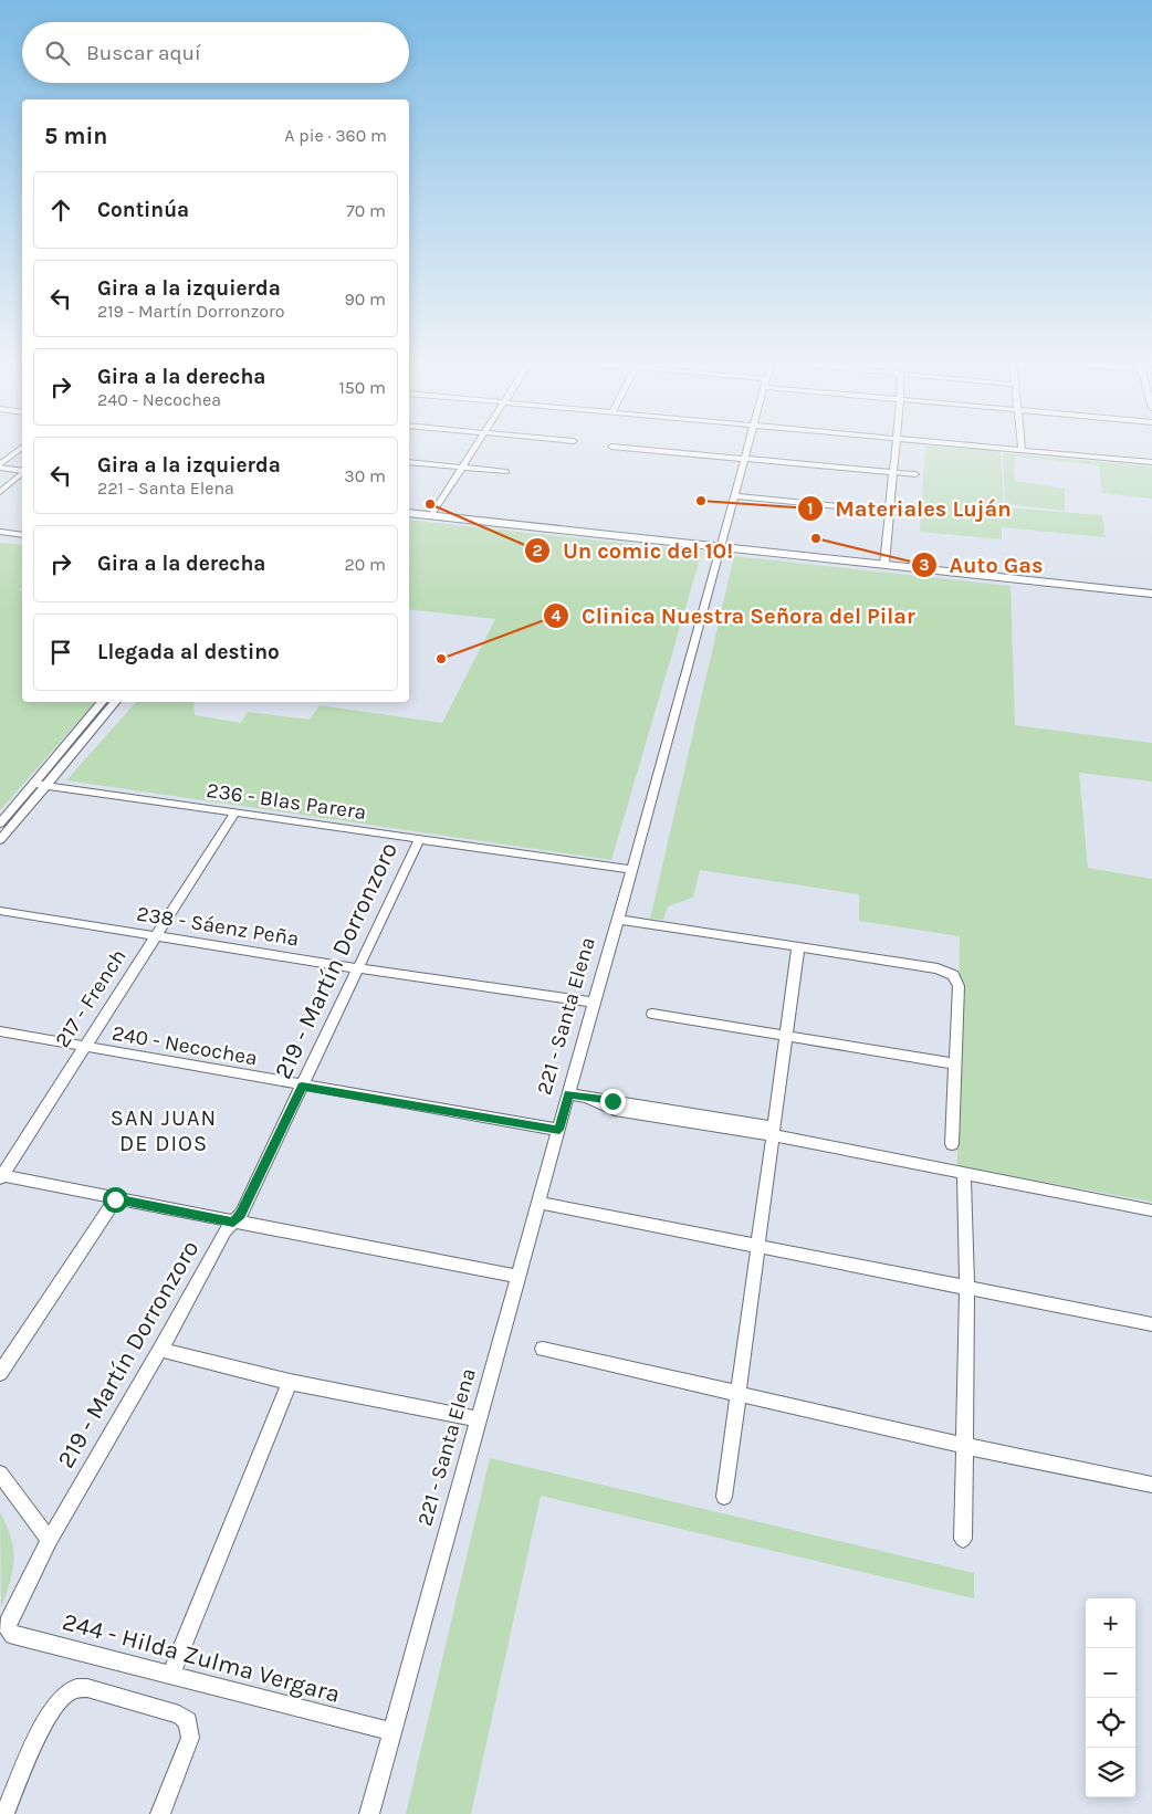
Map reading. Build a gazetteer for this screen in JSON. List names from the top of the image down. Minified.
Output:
{"streets":{"street":["236 - Blas Parera","238 - Sáenz Peña","219 - Martín Dorronzoro","217 - French","221 - Santa Elena","240 - Necochea","244 - Hilda Zulma Vergara"]},"crossings":[["236 - Blas Parera","219 - Martín Dorronzoro"],["236 - Blas Parera","217 - French"],["236 - Blas Parera","221 - Santa Elena"],["238 - Sáenz Peña","219 - Martín Dorronzoro"],["238 - Sáenz Peña","217 - French"],["238 - Sáenz Peña","221 - Santa Elena"],["219 - Martín Dorronzoro","240 - Necochea"],["219 - Martín Dorronzoro","244 - Hilda Zulma Vergara"],["217 - French","240 - Necochea"],["221 - Santa Elena","240 - Necochea"],["221 - Santa Elena","244 - Hilda Zulma Vergara"]],"districts":["SAN JUAN DE DIOS"],"places":["Materiales Luján","Un comic del 10!","Auto Gas","Clinica Nuestra Señora del Pilar"],"page":{"search":"Buscar aquí","heading":["5 min","A pie · 360 m"],"list":[["Continúa","70 m"],["Gira a la izquierda","219 - Martín Dorronzoro","90 m"],["Gira a la derecha","240 - Necochea","150 m"],["Gira a la izquierda","221 - Santa Elena","30 m"],["Gira a la derecha","20 m"],"Llegada al destino"],"map_buttons":["+","−"]}}
